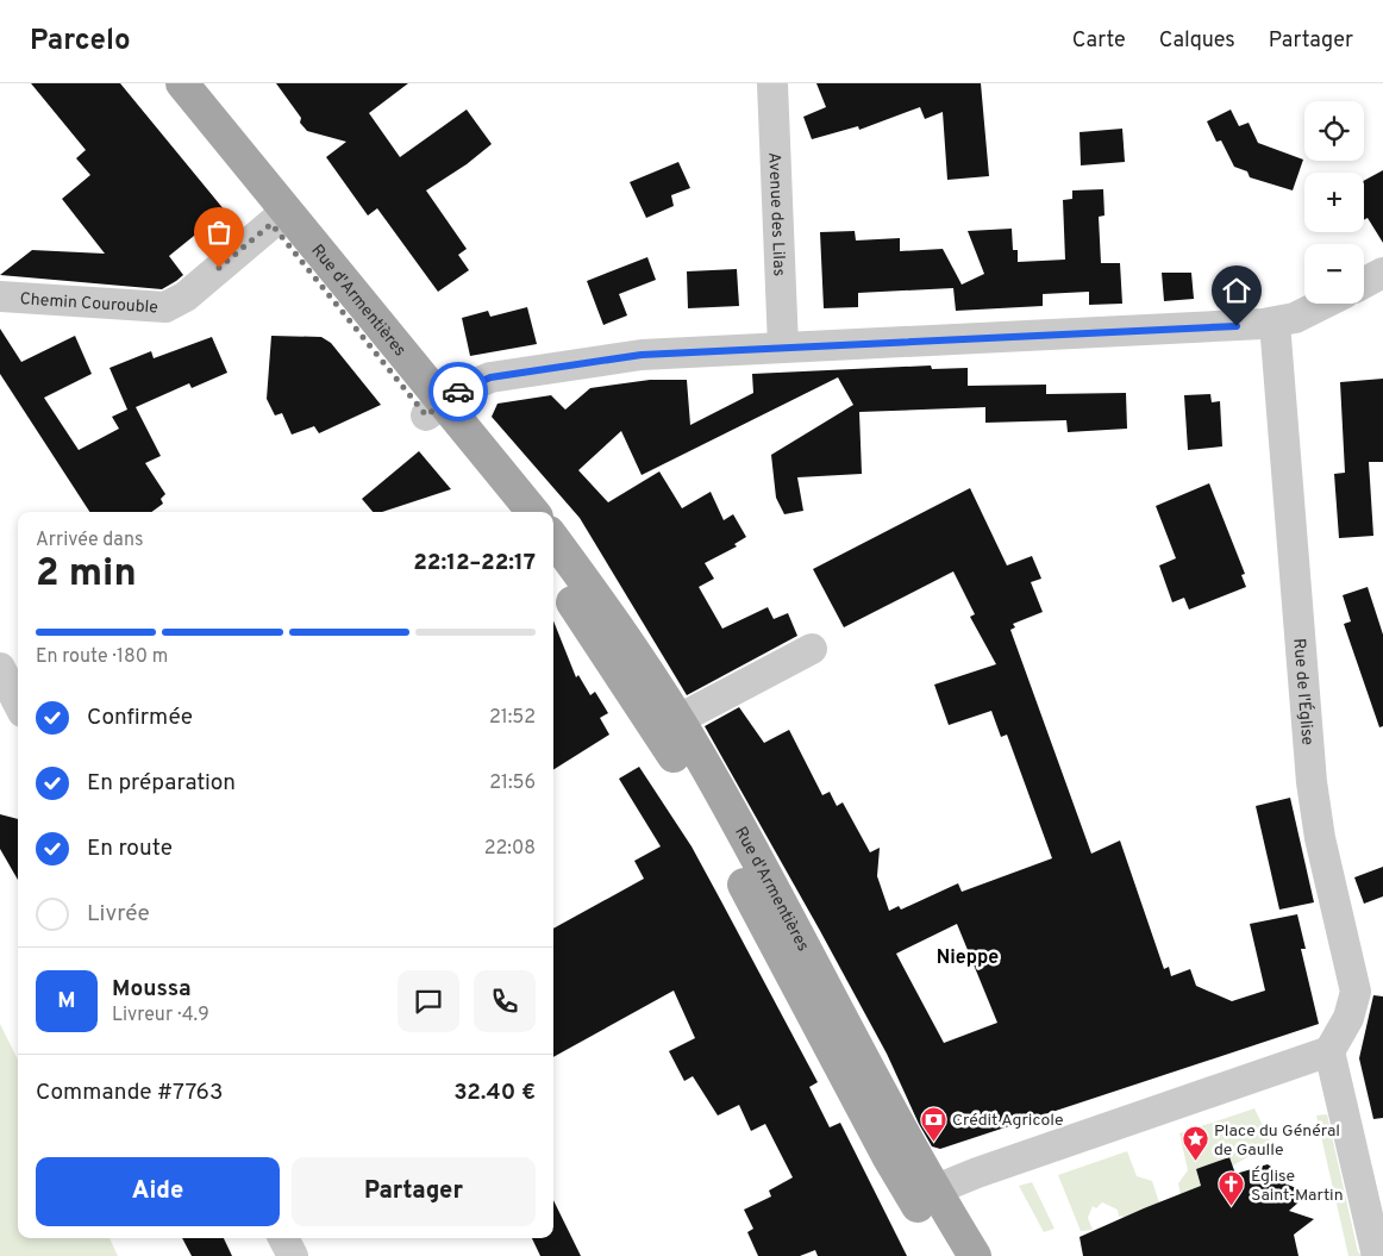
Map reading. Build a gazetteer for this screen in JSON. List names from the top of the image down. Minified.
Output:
{"streets":{"main road":["Rue d'Armentières"],"street":["Avenue des Lilas","Chemin Courouble","Rue de l'Église"]},"crossings":[["Rue d'Armentières","Chemin Courouble"]],"districts":["Nieppe"],"places":{"bank":["Crédit Agricole"],"place":["Place du Général de Gaulle"],"church":["Église Saint-Martin"]},"page":{"header":"Parcelo","nav":["Carte","Calques","Partager"],"map_buttons":["+","−"],"heading":["2 min","Arrivée dans","22:12–22:17"],"panel":["Moussa","Livreur · 4.9","Commande #7763","32.40 €"],"bar":"En route · 180 m","list":[["Confirmée","21:52"],["En préparation","21:56"],["En route","22:08"],"Livrée"],"round":"M","buttons":["Aide","Partager"]}}
